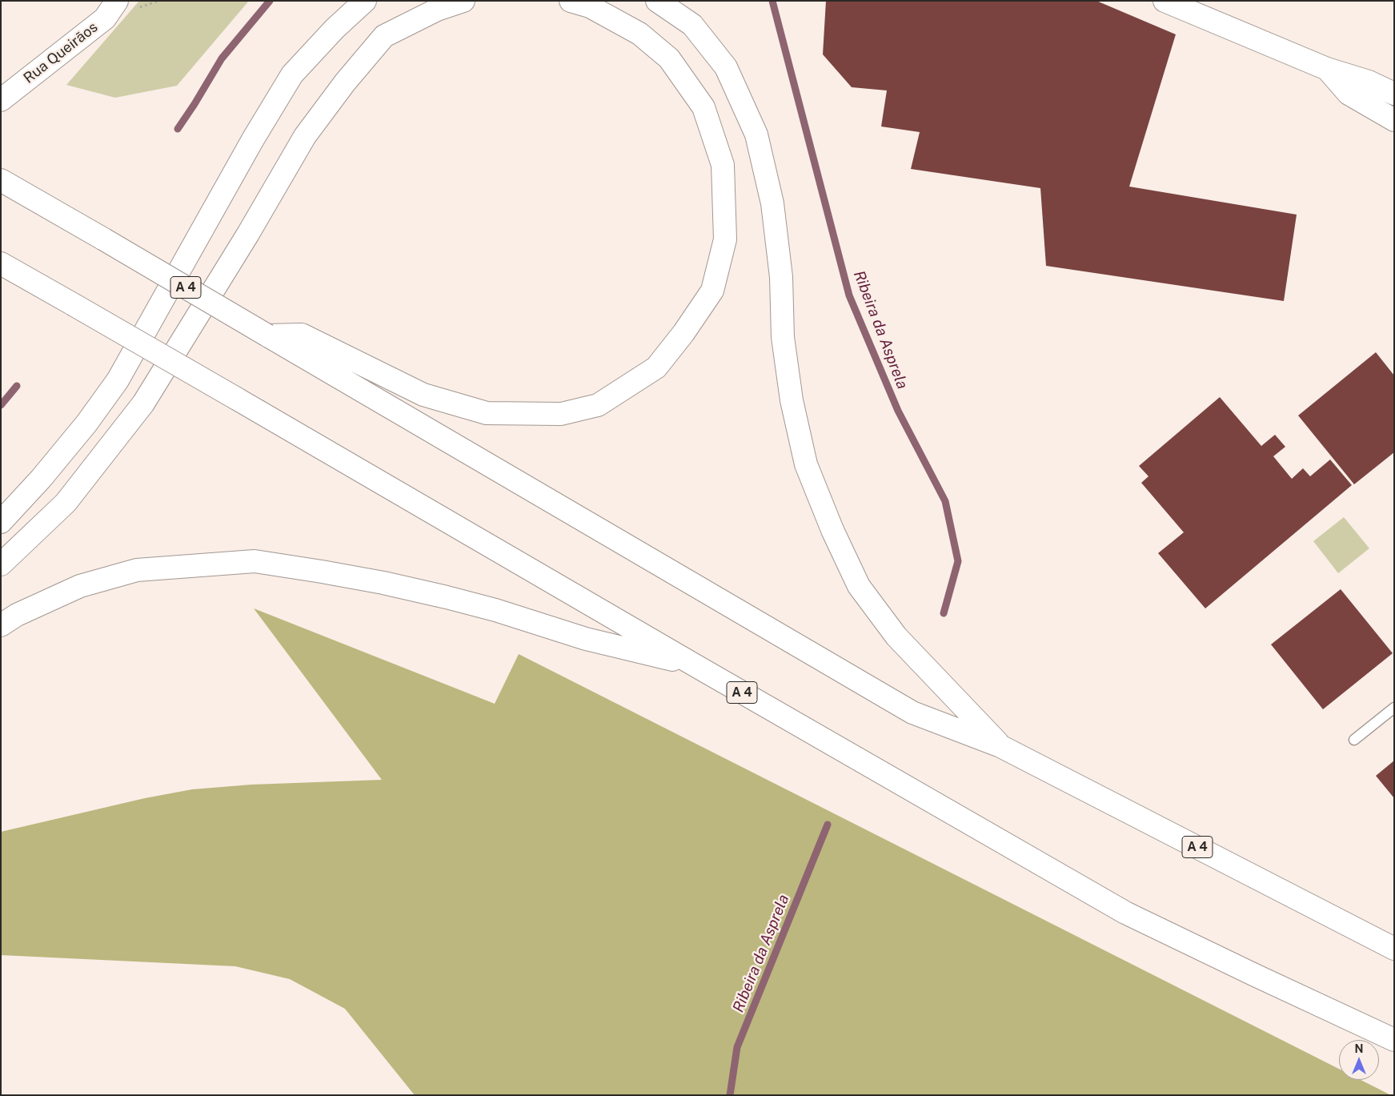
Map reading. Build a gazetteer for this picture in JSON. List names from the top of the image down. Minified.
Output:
{"streets":{"main road":["Rua Queirãos","A 4"]},"water":["Ribeira da Asprela"],"north":"top"}
